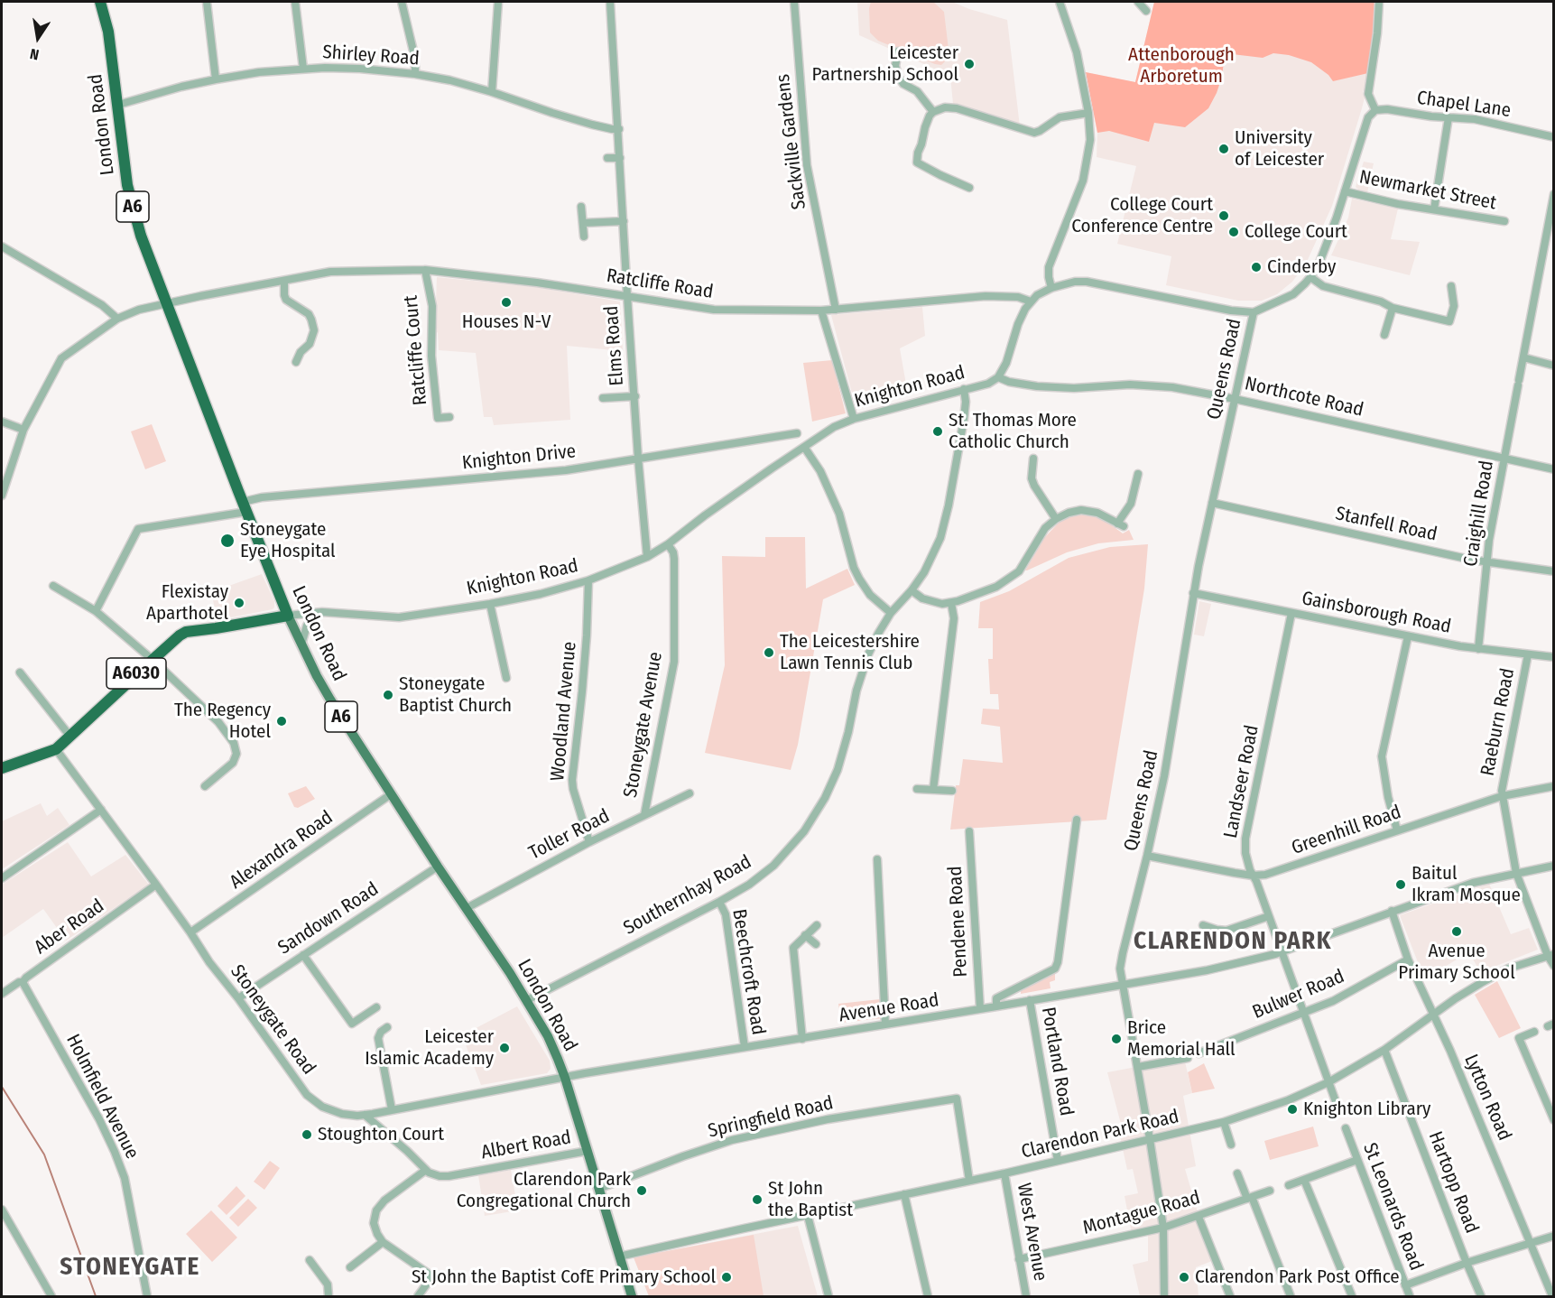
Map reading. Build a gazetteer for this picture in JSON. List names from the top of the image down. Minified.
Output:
{"streets":{"highway":["London Road","A6","A6030"],"street":["Shirley Road","Chapel Lane","Sackville Gardens","Newmarket Street","Ratcliffe Road","Elms Road","Ratcliffe Court","Queens Road","Knighton Road","Northcote Road","Knighton Drive","Craighill Road","Stanfell Road","Gainsborough Road","Woodland Avenue","Raeburn Road","Stoneygate Avenue","Landseer Road","Greenhill Road","Toller Road","Alexandra Road","Southernhay Road","Sandown Road","Pendene Road","Aber Road","Beechcroft Road","Bulwer Road","Avenue Road","Stoneygate Road","Portland Road","Holmfield Avenue","Lytton Road","Springfield Road","Clarendon Park Road","Albert Road","Hartopp Road","St Leonards Road","Montague Road","West Avenue"]},"crossings":[["Shirley Road","London Road"],["Shirley Road","Elms Road"],["London Road","Ratcliffe Road"],["London Road","Knighton Road"],["London Road","Knighton Drive"],["London Road","A6030"],["London Road","Toller Road"],["London Road","Alexandra Road"],["London Road","Southernhay Road"],["London Road","Sandown Road"],["London Road","Avenue Road"],["London Road","Stoneygate Road"],["London Road","Springfield Road"],["London Road","Clarendon Park Road"],["London Road","Albert Road"],["Sackville Gardens","Ratcliffe Road"],["Ratcliffe Road","Elms Road"],["Ratcliffe Road","Ratcliffe Court"],["Elms Road","Knighton Road"],["Elms Road","Knighton Drive"],["Queens Road","Northcote Road"],["Queens Road","Stanfell Road"],["Queens Road","Gainsborough Road"],["Queens Road","Greenhill Road"],["Queens Road","Avenue Road"],["Queens Road","Clarendon Park Road"],["Queens Road","Montague Road"],["Knighton Road","Northcote Road"],["Knighton Road","A6030"],["Knighton Road","Woodland Avenue"],["Knighton Road","Stoneygate Avenue"],["Knighton Road","Southernhay Road"],["Northcote Road","Craighill Road"],["Craighill Road","Stanfell Road"],["Craighill Road","Gainsborough Road"],["Gainsborough Road","Raeburn Road"],["Gainsborough Road","Landseer Road"],["A6030","Stoneygate Road"],["Woodland Avenue","Toller Road"],["Raeburn Road","Greenhill Road"],["Raeburn Road","Avenue Road"],["Raeburn Road","Clarendon Park Road"],["Stoneygate Avenue","Toller Road"],["Landseer Road","Greenhill Road"],["Landseer Road","Avenue Road"],["Alexandra Road","Stoneygate Road"],["Southernhay Road","Beechcroft Road"],["Sandown Road","Stoneygate Road"],["Pendene Road","Avenue Road"],["Aber Road","Stoneygate Road"],["Aber Road","Holmfield Avenue"],["Beechcroft Road","Avenue Road"],["Bulwer Road","Lytton Road"],["Avenue Road","Stoneygate Road"],["Avenue Road","Portland Road"],["Avenue Road","Lytton Road"],["Portland Road","Clarendon Park Road"],["Lytton Road","Clarendon Park Road"],["Springfield Road","Clarendon Park Road"],["Clarendon Park Road","Hartopp Road"],["Clarendon Park Road","West Avenue"],["Montague Road","West Avenue"]],"districts":["CLARENDON PARK","STONEYGATE"],"parks":["Attenborough Arboretum"],"places":["Leicester Partnership School","University of Leicester","College Court Conference Centre","College Court","Cinderby","Houses N-V","St. Thomas More Catholic Church","Stoneygate Eye Hospital","Flexistay Aparthotel","The Leicestershire Lawn Tennis Club","Stoneygate Baptist Church","The Regency Hotel","Baitul Ikram Mosque","Avenue Primary School","Brice Memorial Hall","Leicester Islamic Academy","Knighton Library","Stoughton Court","Clarendon Park Congregational Church","St John the Baptist","St John the Baptist CofE Primary School","Clarendon Park Post Office"],"north":"bottom"}
